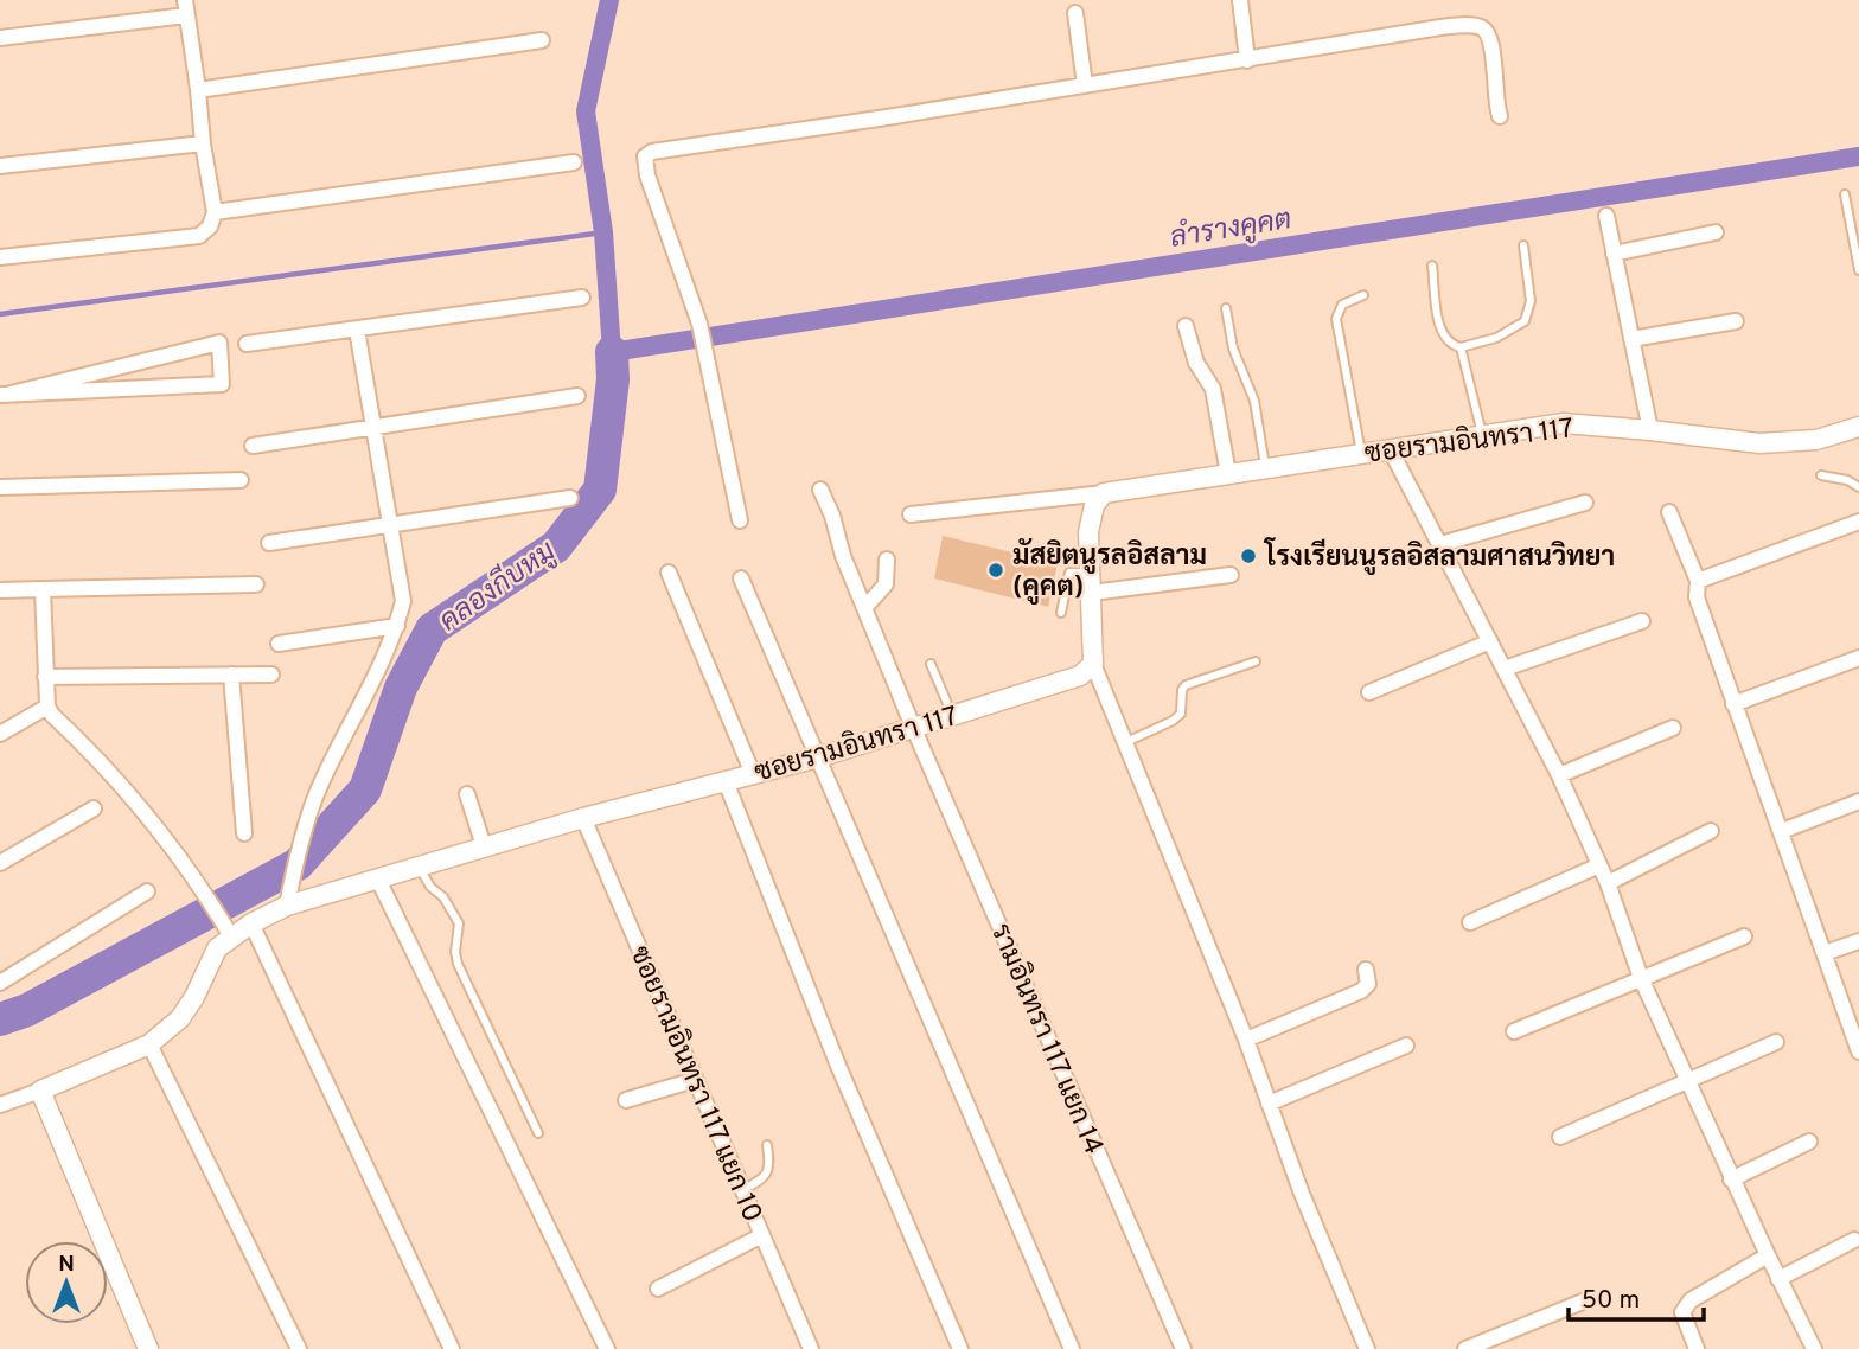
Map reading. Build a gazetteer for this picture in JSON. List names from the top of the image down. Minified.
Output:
{"streets":{"street":["ซอยรามอินทรา 117","รามอินทรา 117 แยก 14","ซอยรามอินทรา 117 แยก 10"]},"crossings":[["ซอยรามอินทรา 117","รามอินทรา 117 แยก 14"],["ซอยรามอินทรา 117","ซอยรามอินทรา 117 แยก 10"]],"water":["ลำรางคูคต","คลองกีบหมู"],"places":["โรงเรียนนูรลอิสลามศาสนวิทยา","มัสยิตนูรลอิสลาม (คูคต)"],"scale_bar":"50 m","north":"top"}
